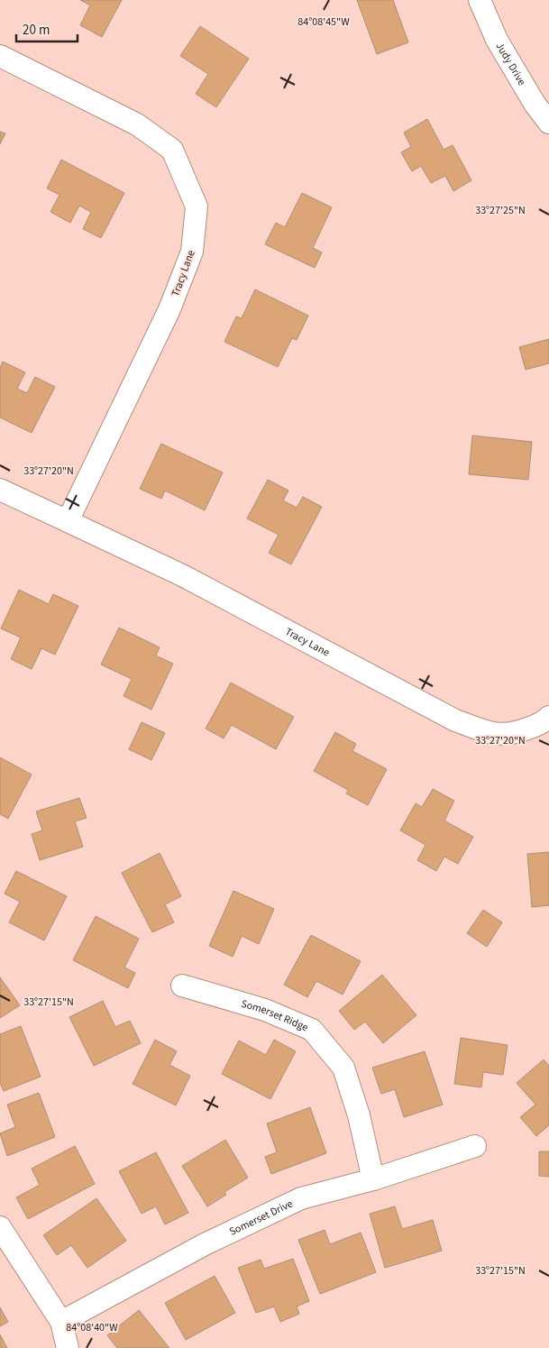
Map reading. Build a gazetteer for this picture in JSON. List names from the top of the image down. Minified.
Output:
{"streets":{"street":["Judy Drive","Tracy Lane","Somerset Ridge","Somerset Drive"]},"crossings":[["Somerset Ridge","Somerset Drive"]],"scale_bar":"20 m","coordinates":["84°08'45\"W","33°27'25\"N","33°27'20\"N","33°27'15\"N","84°08'40\"W"]}
